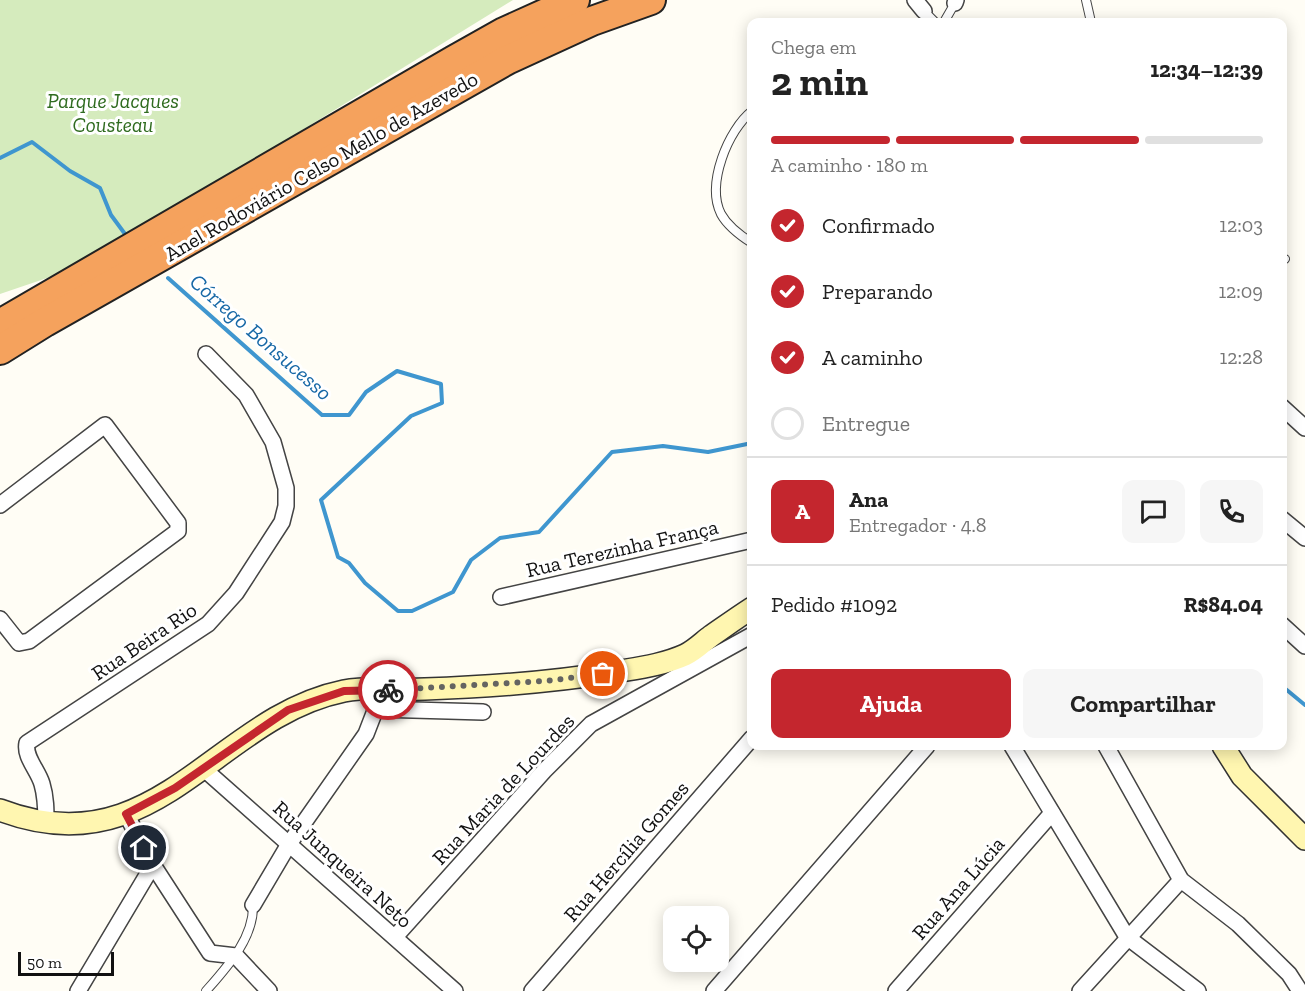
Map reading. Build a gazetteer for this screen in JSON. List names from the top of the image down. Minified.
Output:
{"streets":{"highway":["Anel Rodoviário Celso Mello de Azevedo"],"street":["Rua Terezinha França","Rua Beira Rio","Rua Maria de Lourdes","Rua Hercília Gomes","Rua Junqueira Neto","Rua Ana Lúcia"]},"crossings":[["Rua Maria de Lourdes","Rua Junqueira Neto"]],"water":["Córrego Bonsucesso"],"parks":["Parque Jacques Cousteau"],"scale_bar":"50 m","page":{"heading":["2 min","Chega em","12:34–12:39"],"panel":["Ana","Entregador · 4.8","Pedido #1092","R$84.04"],"bar":"A caminho · 180 m","list":[["Confirmado","12:03"],["Preparando","12:09"],["A caminho","12:28"],"Entregue"],"round":"A","buttons":["Ajuda","Compartilhar"],"scale":"50 m"}}
